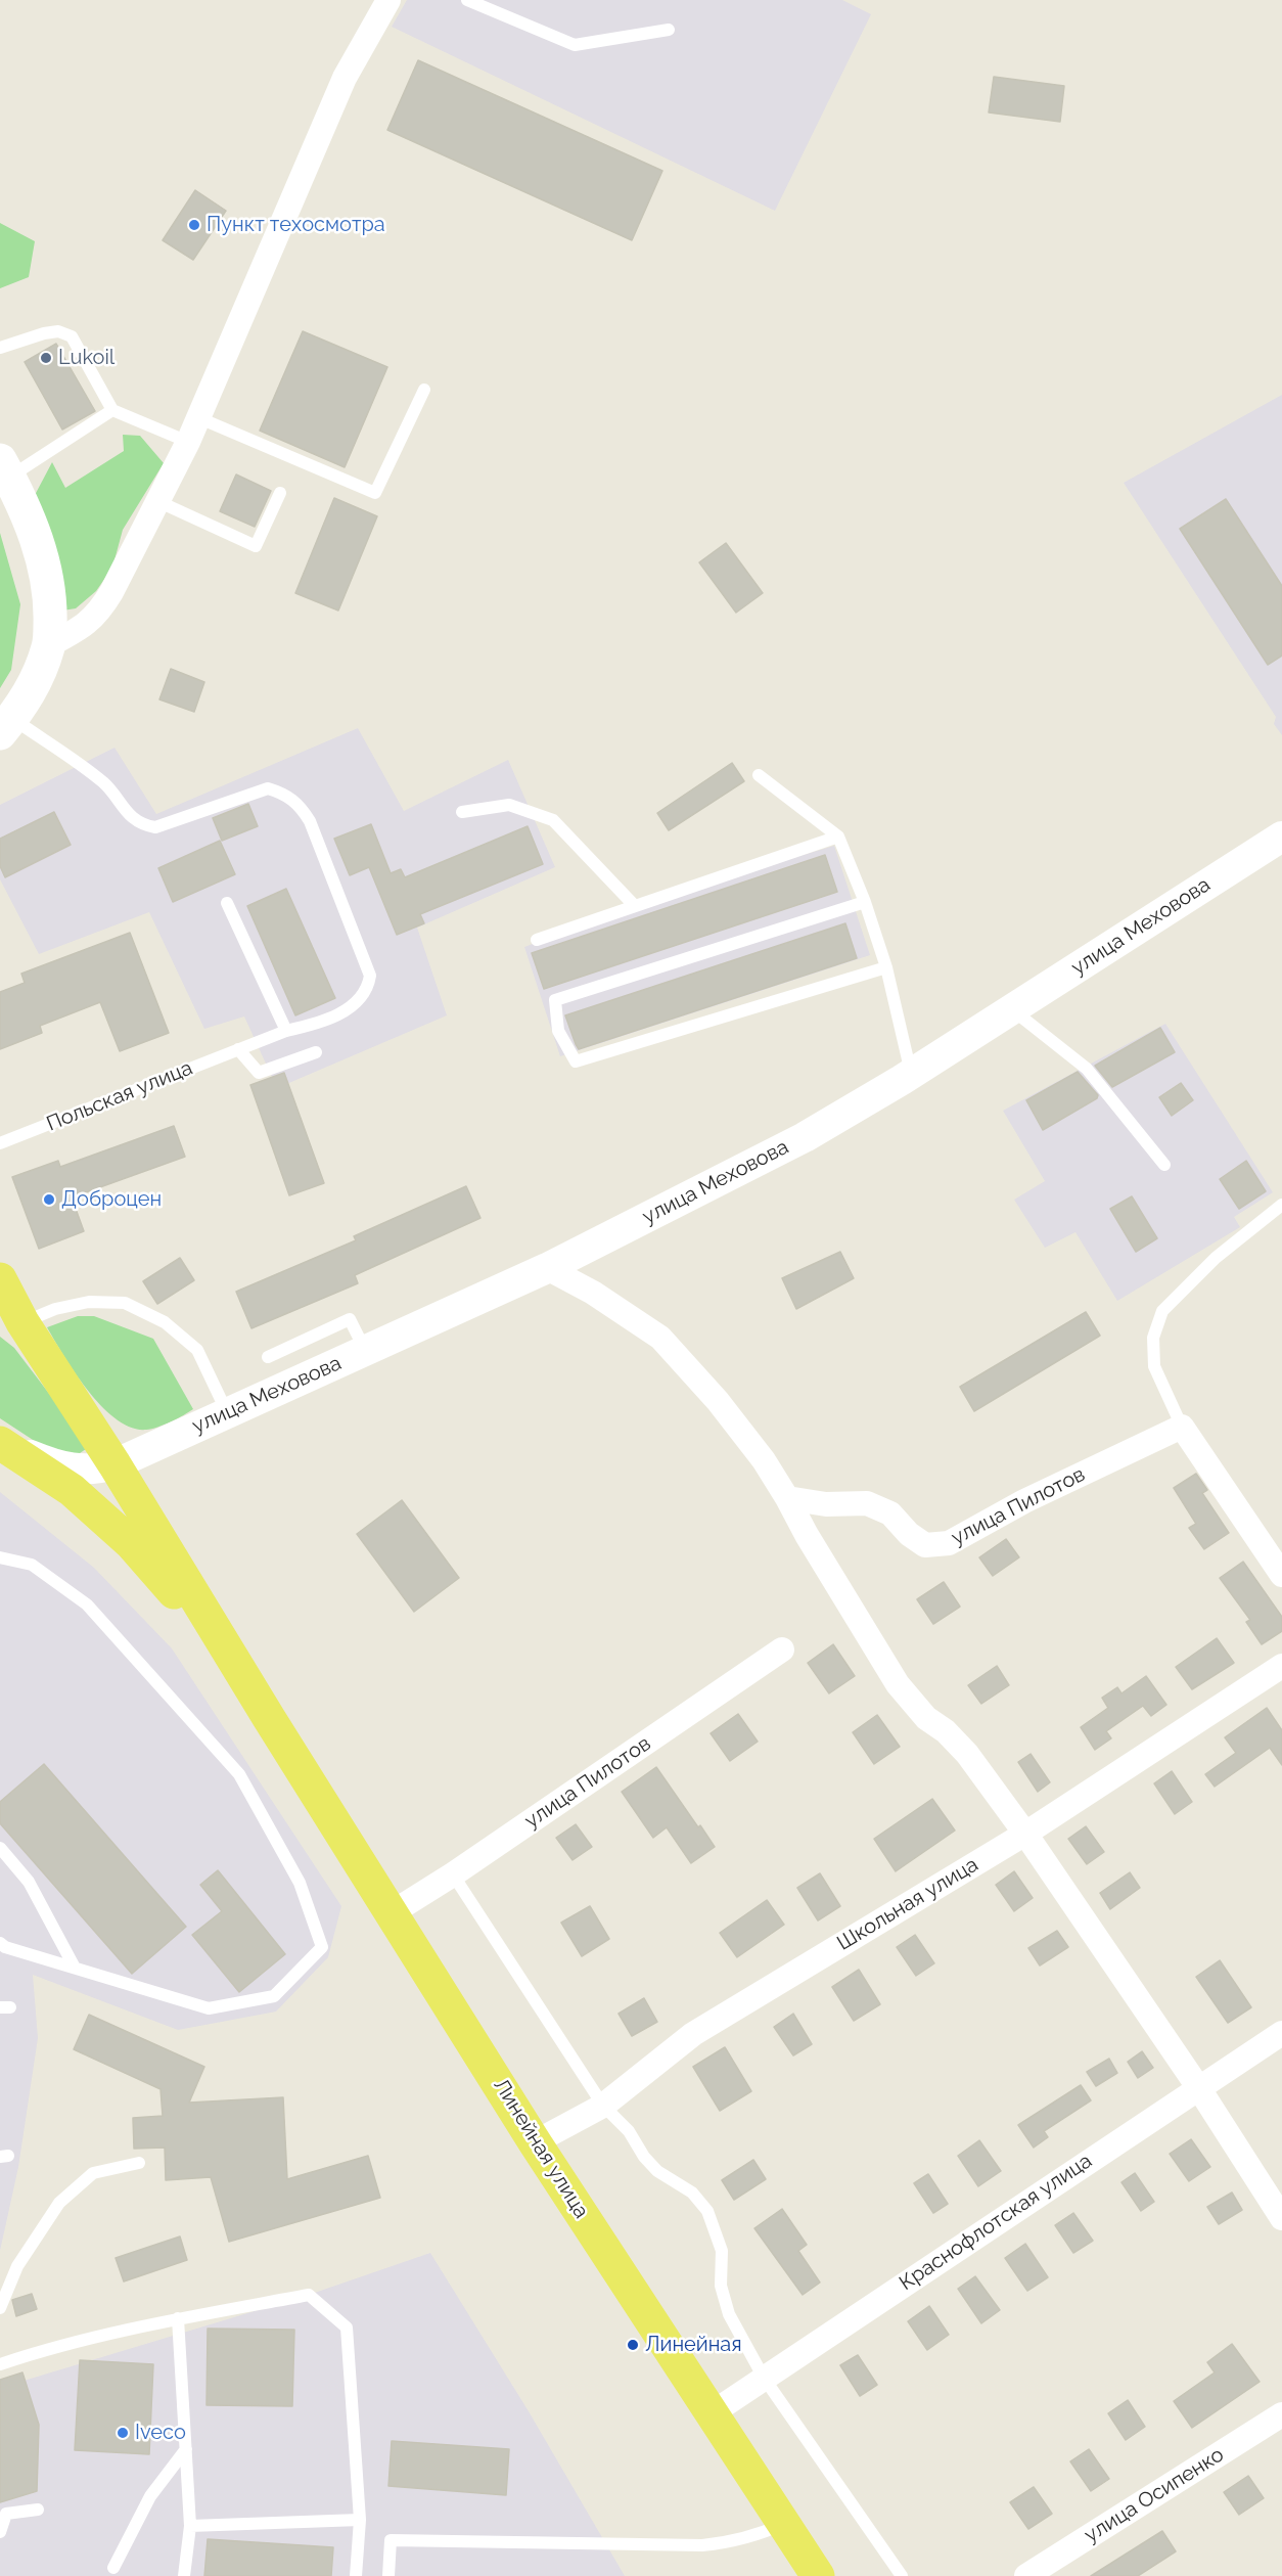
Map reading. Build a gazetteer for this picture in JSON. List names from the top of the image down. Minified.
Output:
{"streets":{"main road":["Линейная улица"],"street":["улица Меховова","улица Пилотов","Школьная улица","Краснофлотская улица","улица Осипенко"],"lane":["Польская улица"]},"crossings":[["улица Пилотов","Линейная улица"],["Школьная улица","Линейная улица"],["Линейная улица","Краснофлотская улица"]],"places":["Пункт техосмотра","Lukoil","Доброцен","Линейная","Iveco"]}
